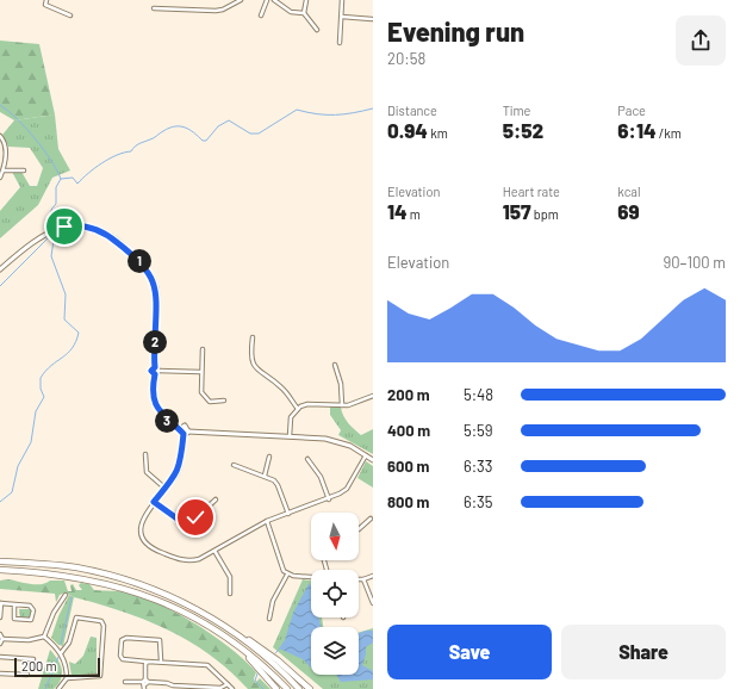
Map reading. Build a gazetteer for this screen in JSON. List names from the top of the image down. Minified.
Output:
{"scale_bar":"200 m","north":"bottom","page":{"heading":["Evening run","20:58"],"stats":[["Distance","0.94 km"],["Time","5:52"],["Pace","6:14 /km"],["Elevation","14 m"],["Heart rate","157 bpm"],["kcal","69"]],"chart":["Elevation","90–100 m"],"pins":["1","2","3"],"list":[{"name":"200 m","note":"5:48"},{"name":"400 m","note":"5:59"},{"name":"600 m","note":"6:33"},{"name":"800 m","note":"6:35"}],"buttons":["Save","Share"],"scale":"200 m"}}
